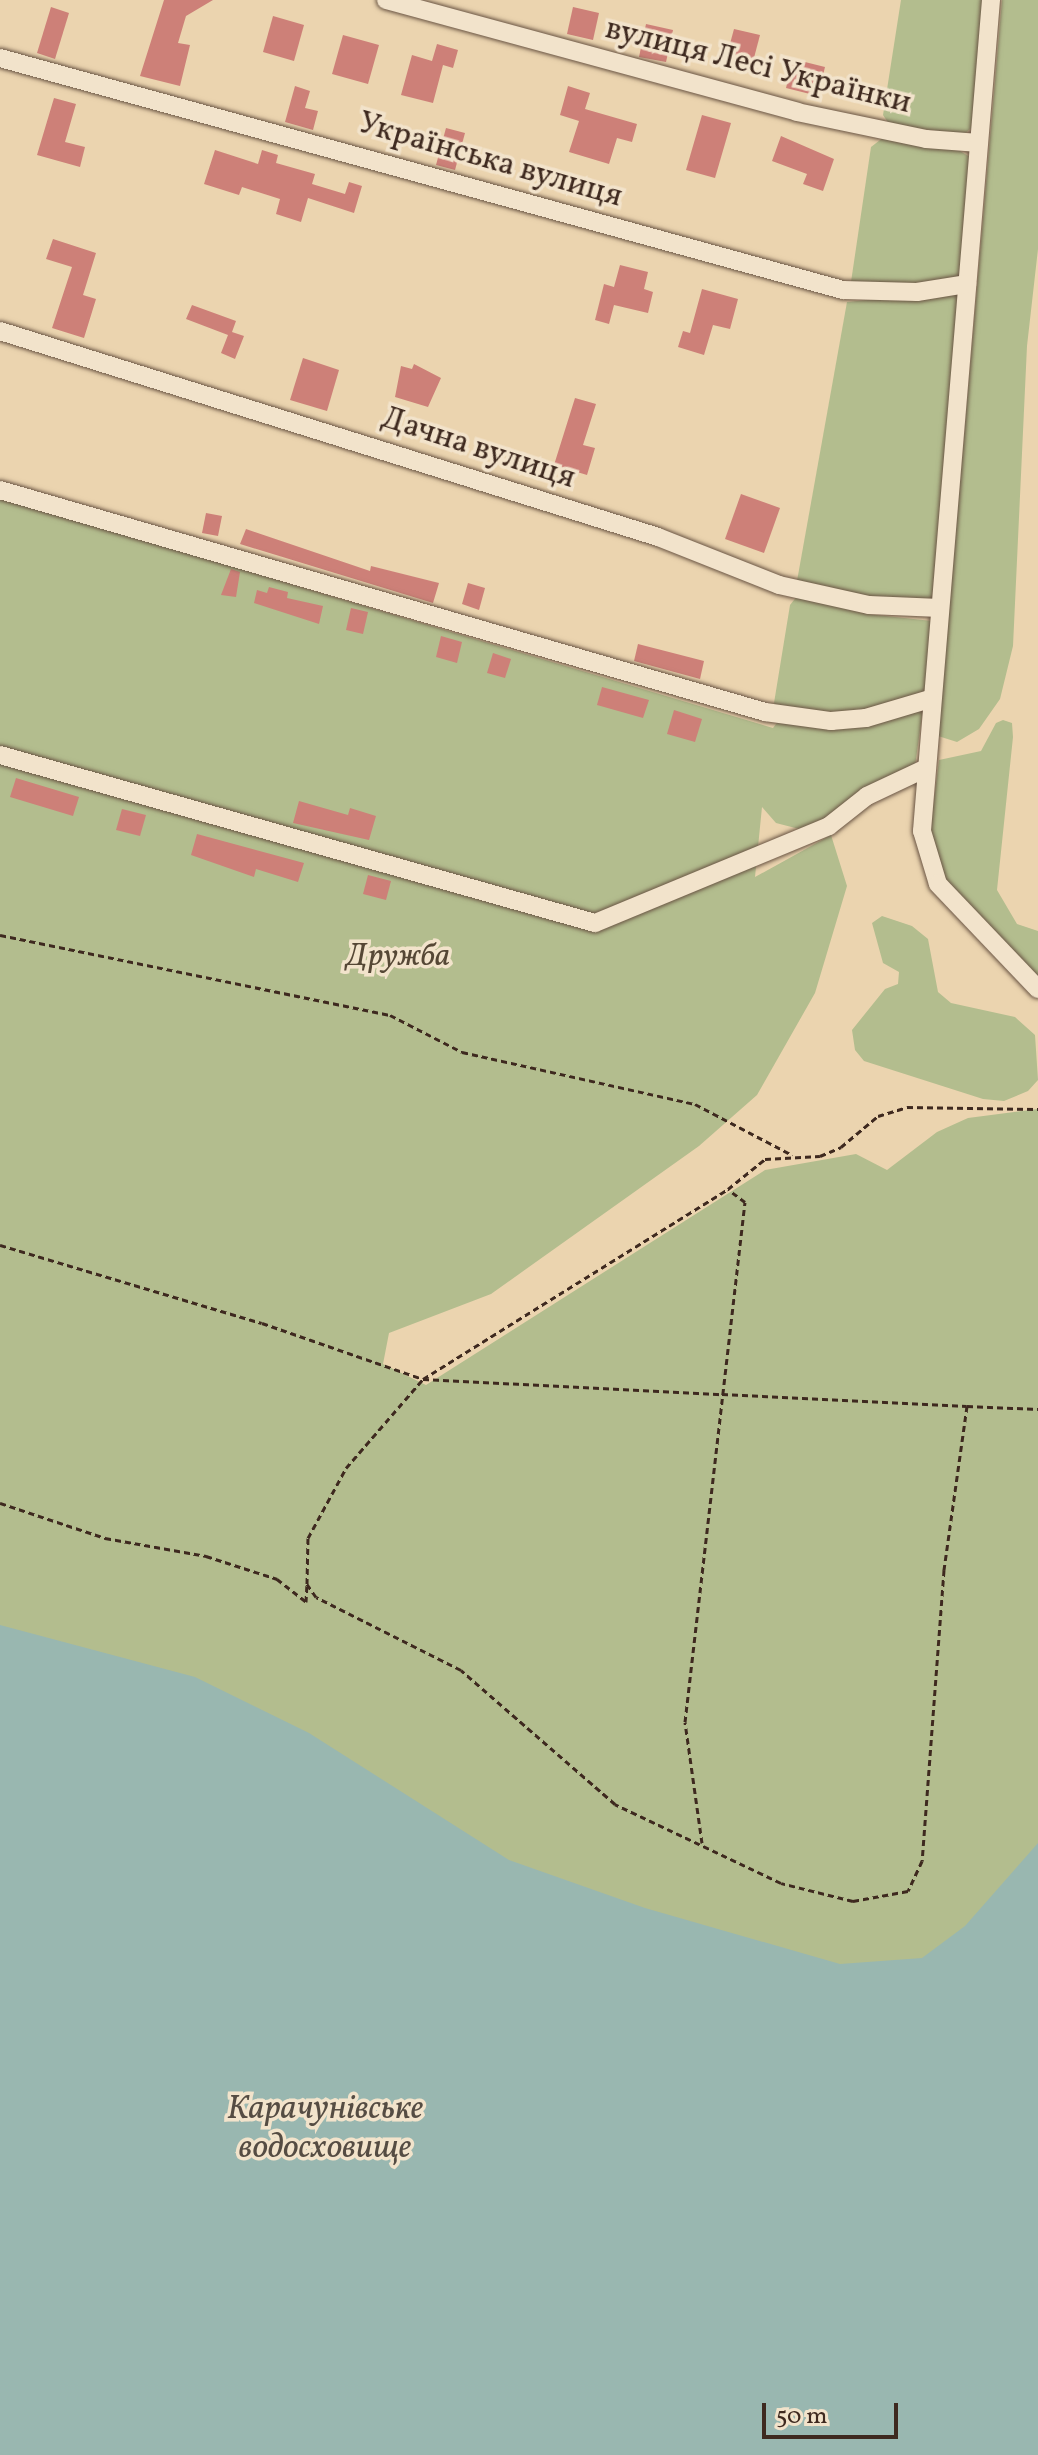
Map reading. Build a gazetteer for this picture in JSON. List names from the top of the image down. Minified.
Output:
{"streets":{"street":["вулиця Лесі Українки","Українська вулиця","Дачна вулиця"]},"water":["Карачунівське водосховище"],"parks":["Дружба"],"scale_bar":"50 m"}
